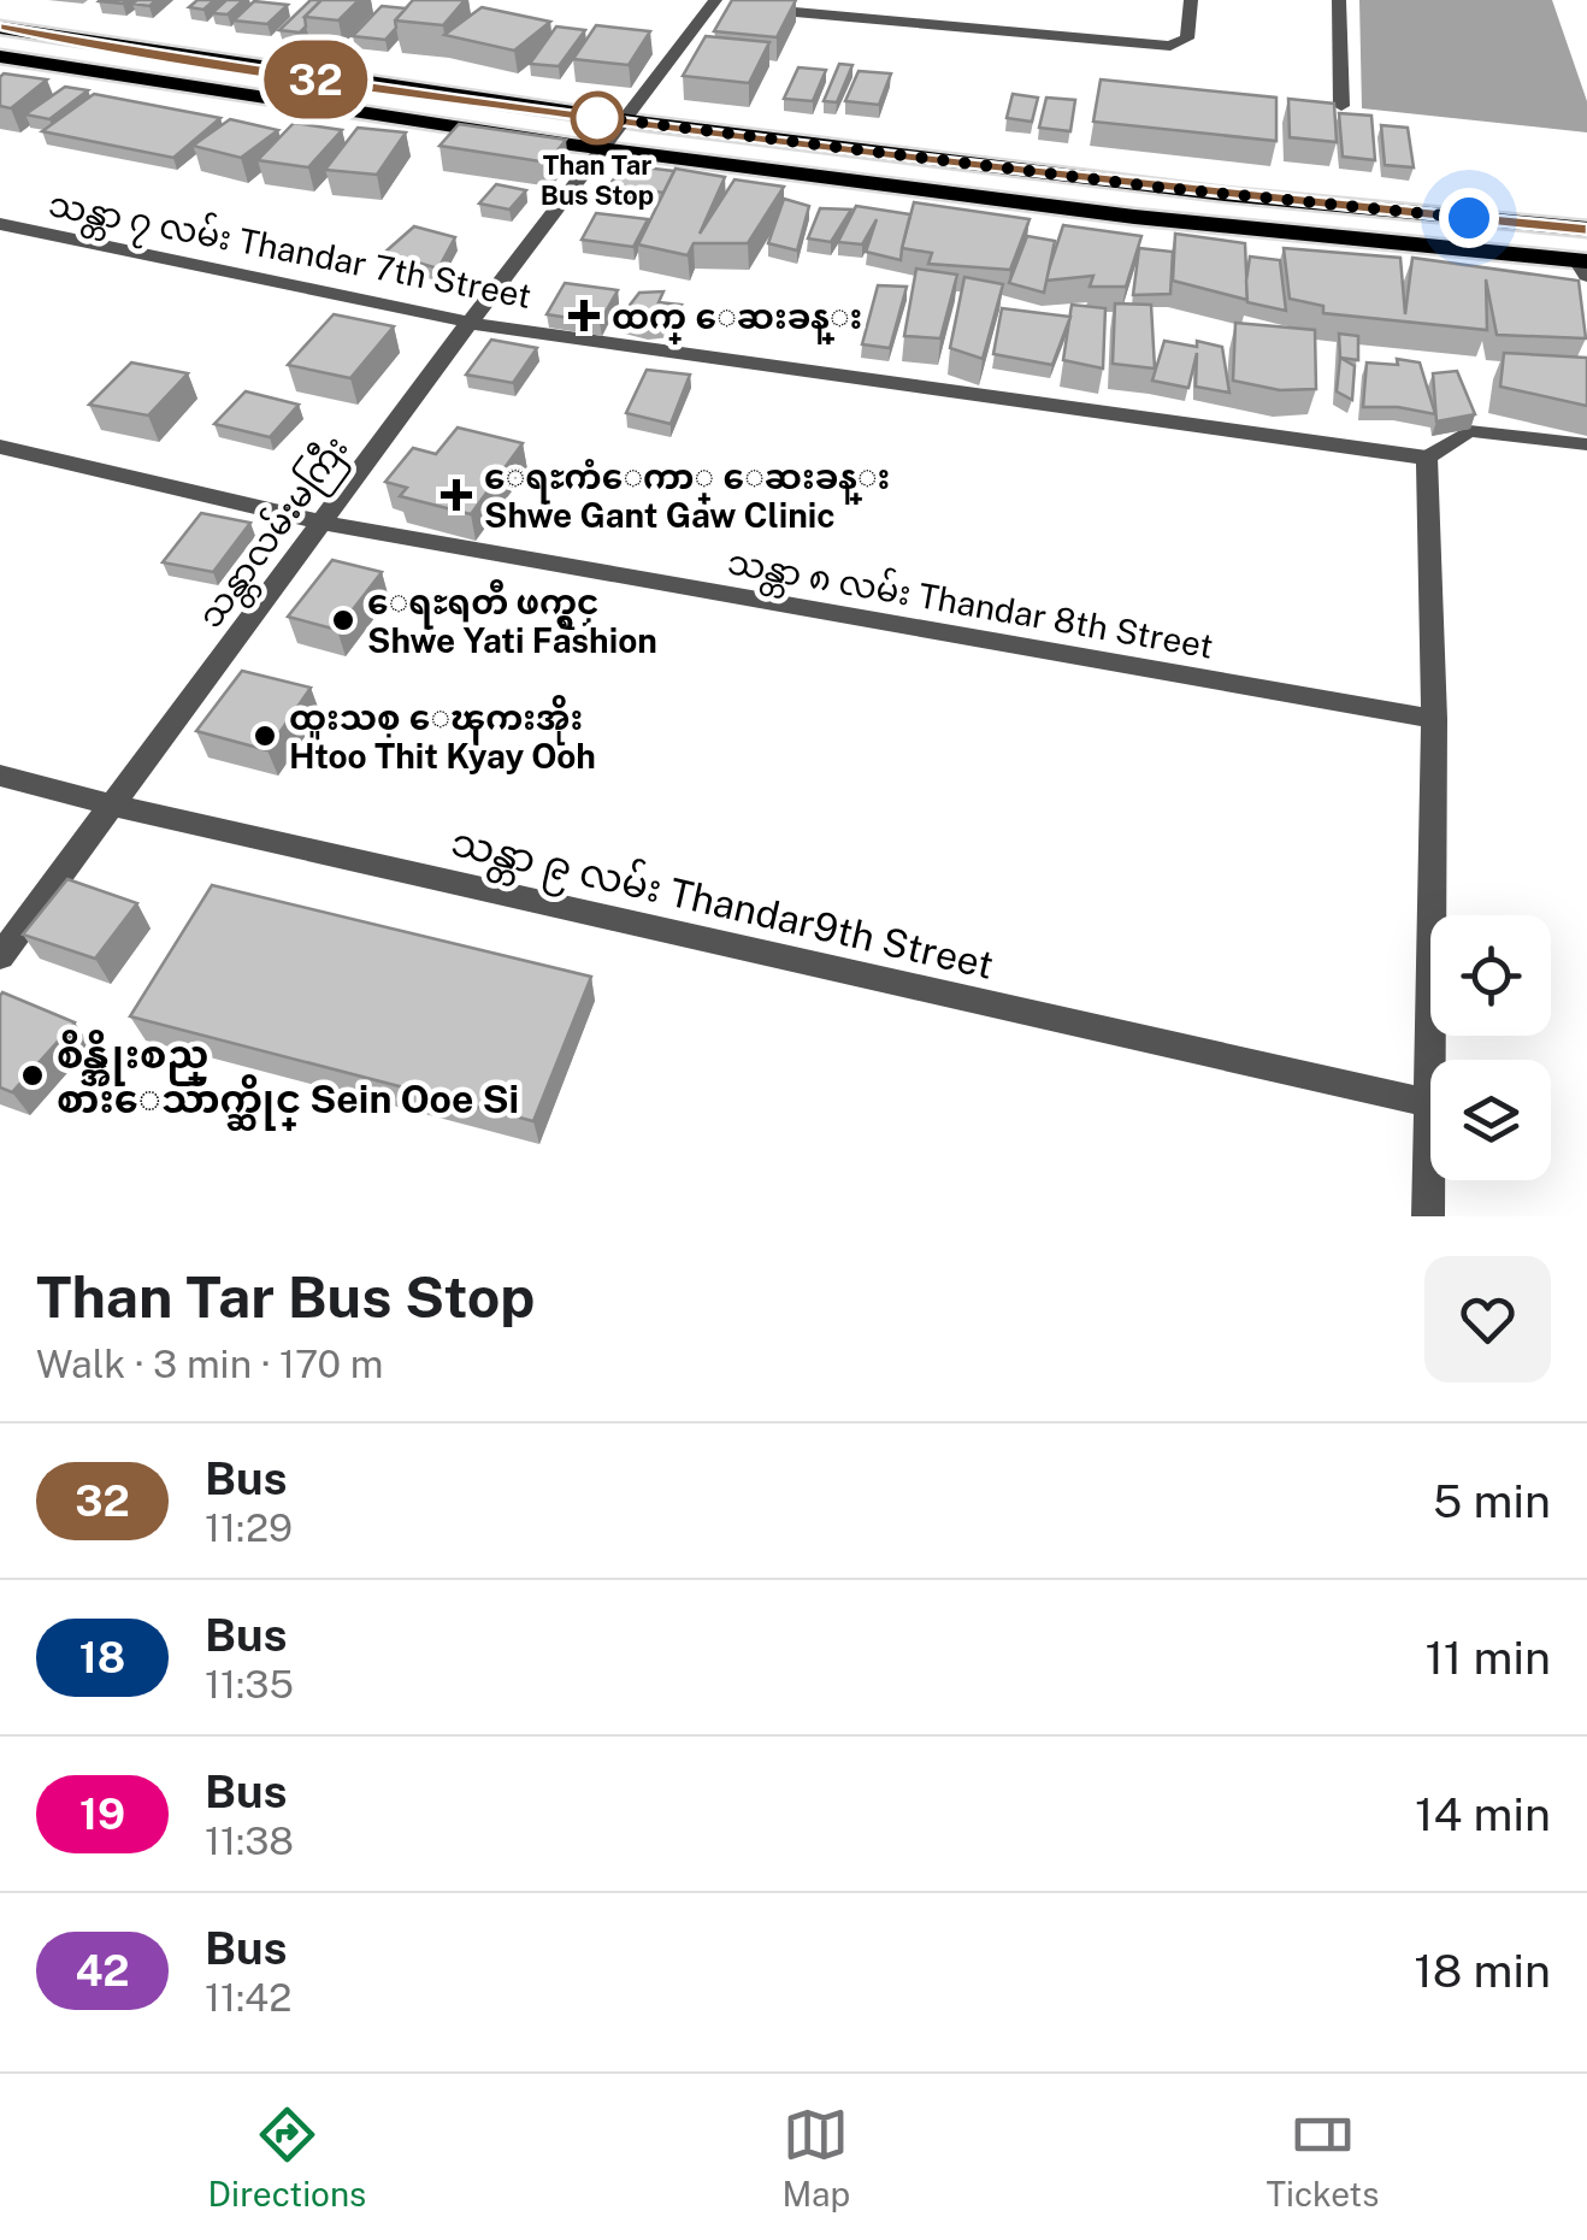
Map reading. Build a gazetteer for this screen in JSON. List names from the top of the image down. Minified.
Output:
{"streets":{"street":["သန္တာ ၇ လမ်း Thandar 7th Street","သန္တာလမ်းမကြီး","သန္တာ ၈ လမ်း Thandar 8th Street","သန္တာ ၉ လမ်း Thandar9th Street"]},"crossings":[["သန္တာ ၇ လမ်း Thandar 7th Street","သန္တာလမ်းမကြီး"],["သန္တာလမ်းမကြီး","သန္တာ ၈ လမ်း Thandar 8th Street"],["သန္တာလမ်းမကြီး","သန္တာ ၉ လမ်း Thandar9th Street"]],"places":{"other":["Than Tar Bus Stop","ေရႊရတီ ဖက္ရွင္ Shwe Yati Fashion","ထူးသစ္ ေၾကးအိုး Htoo Thit Kyay Ooh","စိန္အိုးစည္ စားေသာက္ဆိုင္ Sein Ooe Si"],"health":["ထက္ ေဆးခန္း","ေရႊကံေကာ္ ေဆးခန္း Shwe Gant Gaw Clinic"]},"lines":["bus line 32"],"page":{"on_map":"32","heading":["Than Tar Bus Stop","Walk · 3 min · 170 m"],"list":[{"mark":"32","name":"Bus","note":"11:29","value":"5 min"},{"mark":"18","name":"Bus","note":"11:35","value":"11 min"},{"mark":"19","name":"Bus","note":"11:38","value":"14 min"},{"mark":"42","name":"Bus","note":"11:42","value":"18 min"}],"tabs":["Directions","Map","Tickets"]}}
